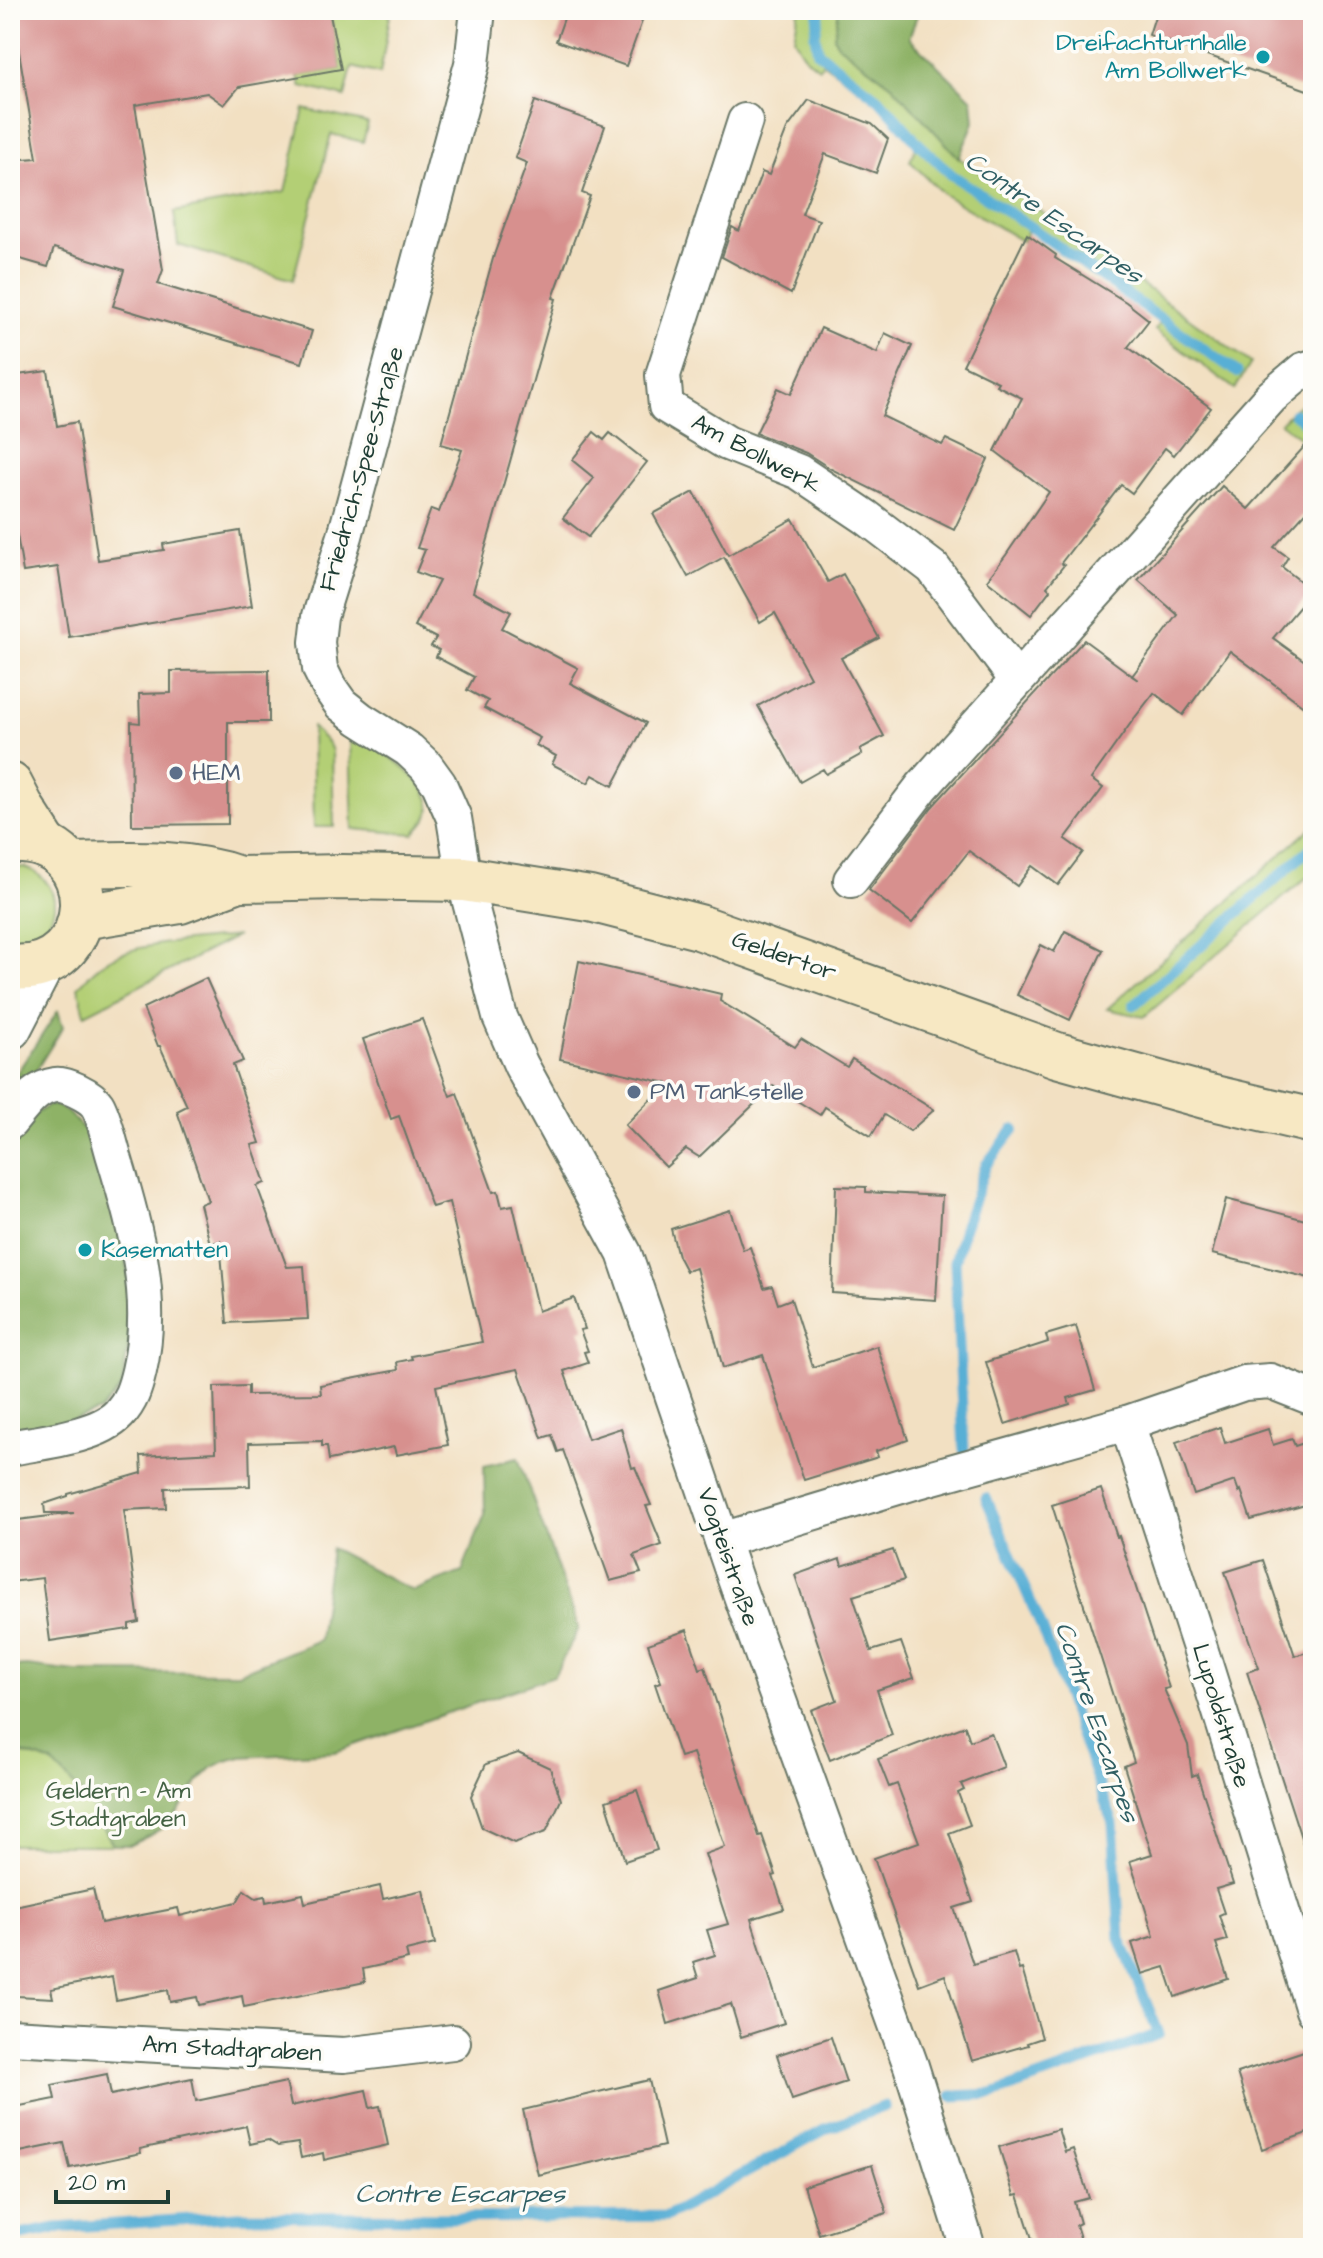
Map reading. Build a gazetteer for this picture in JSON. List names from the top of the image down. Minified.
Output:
{"streets":{"main road":["Geldertor"],"street":["Am Bollwerk","Friedrich-Spee-Straße","Vogteistraße","Lupoldstraße","Am Stadtgraben"]},"crossings":[["Friedrich-Spee-Straße","Geldertor"],["Friedrich-Spee-Straße","Vogteistraße"],["Geldertor","Vogteistraße"]],"water":["Contre Escarpes"],"parks":["Geldern - Am Stadtgraben"],"places":["Dreifachturnhalle Am Bollwerk","HEM","PM Tankstelle","Kasematten"],"scale_bar":"20 m"}
